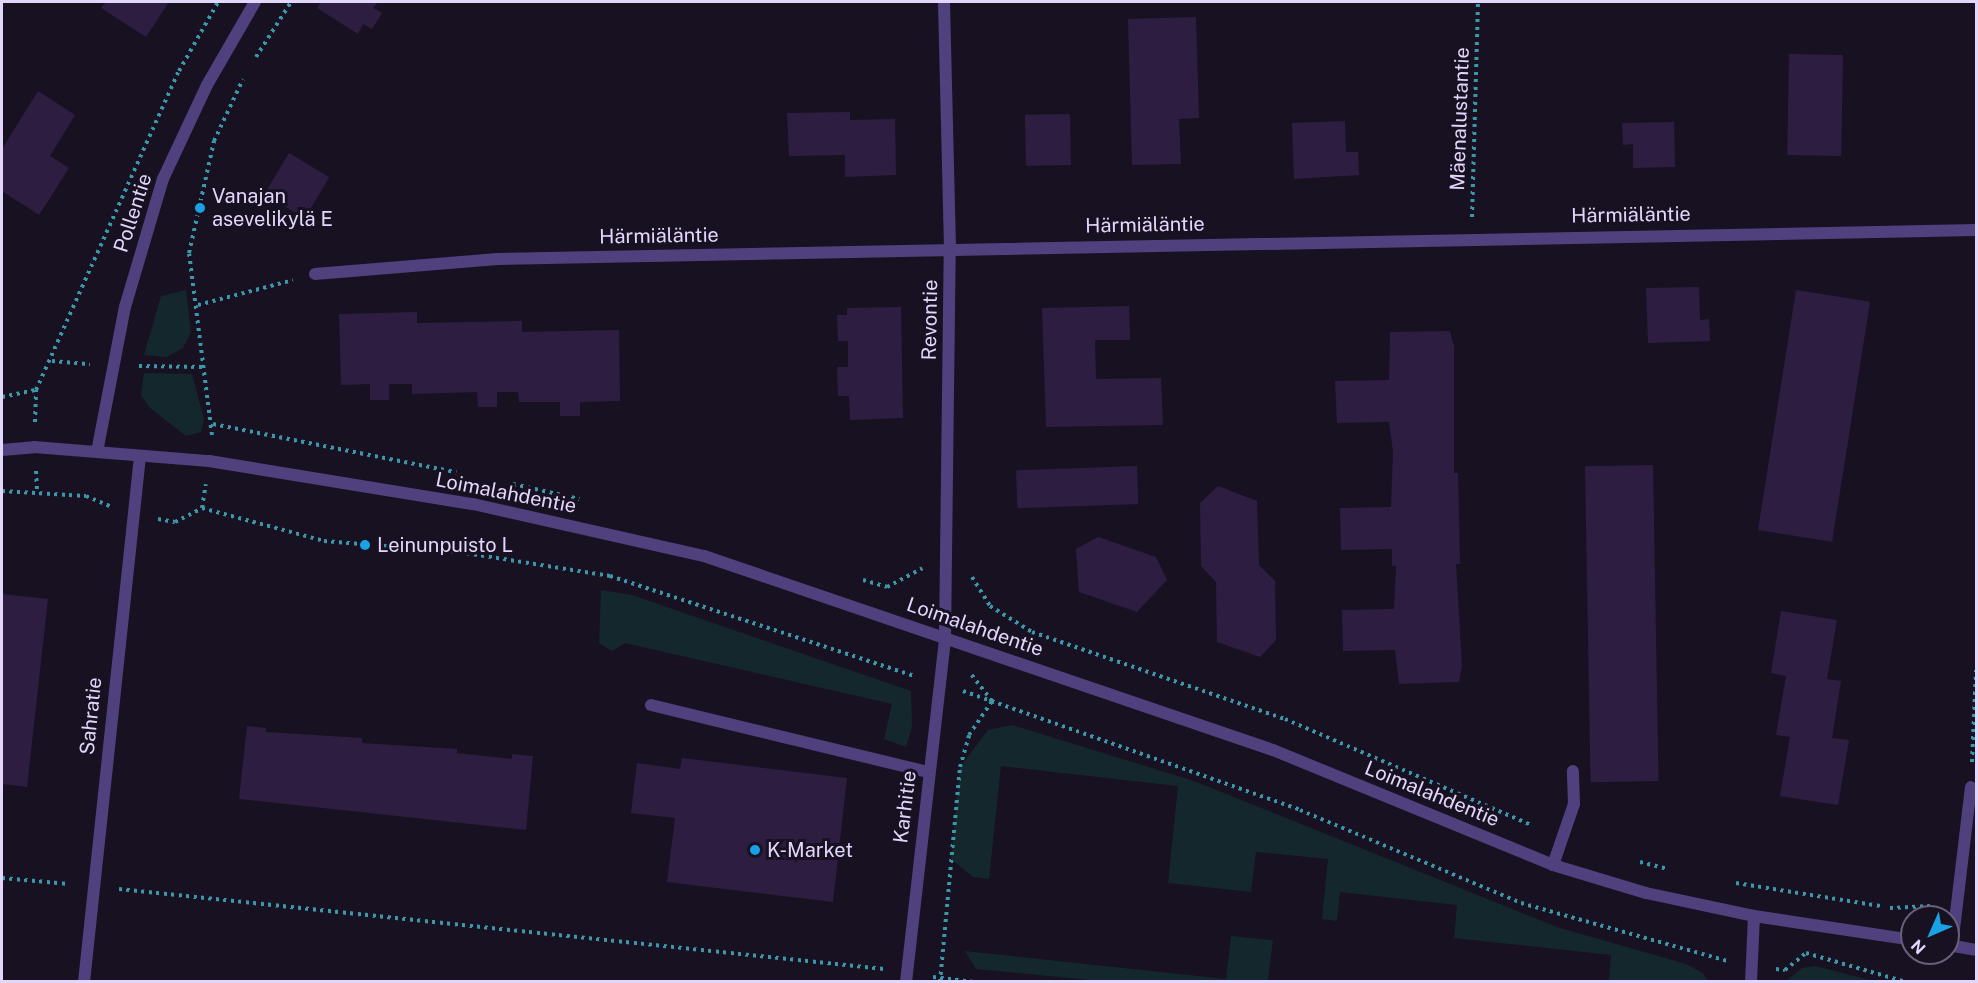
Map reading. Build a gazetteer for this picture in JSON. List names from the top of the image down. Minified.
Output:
{"streets":{"street":["Pollentie","Härmiäläntie","Revontie","Loimalahdentie","Sahratie","Karhitie"],"path":["Mäenalustantie"]},"crossings":[["Mäenalustantie","Härmiäläntie"],["Pollentie","Loimalahdentie"],["Härmiäläntie","Revontie"],["Revontie","Loimalahdentie"],["Revontie","Karhitie"],["Loimalahdentie","Sahratie"],["Loimalahdentie","Karhitie"]],"places":["Vanajan asevelikylä E","Leinunpuisto L","K-Market"],"north":"bottom left"}
